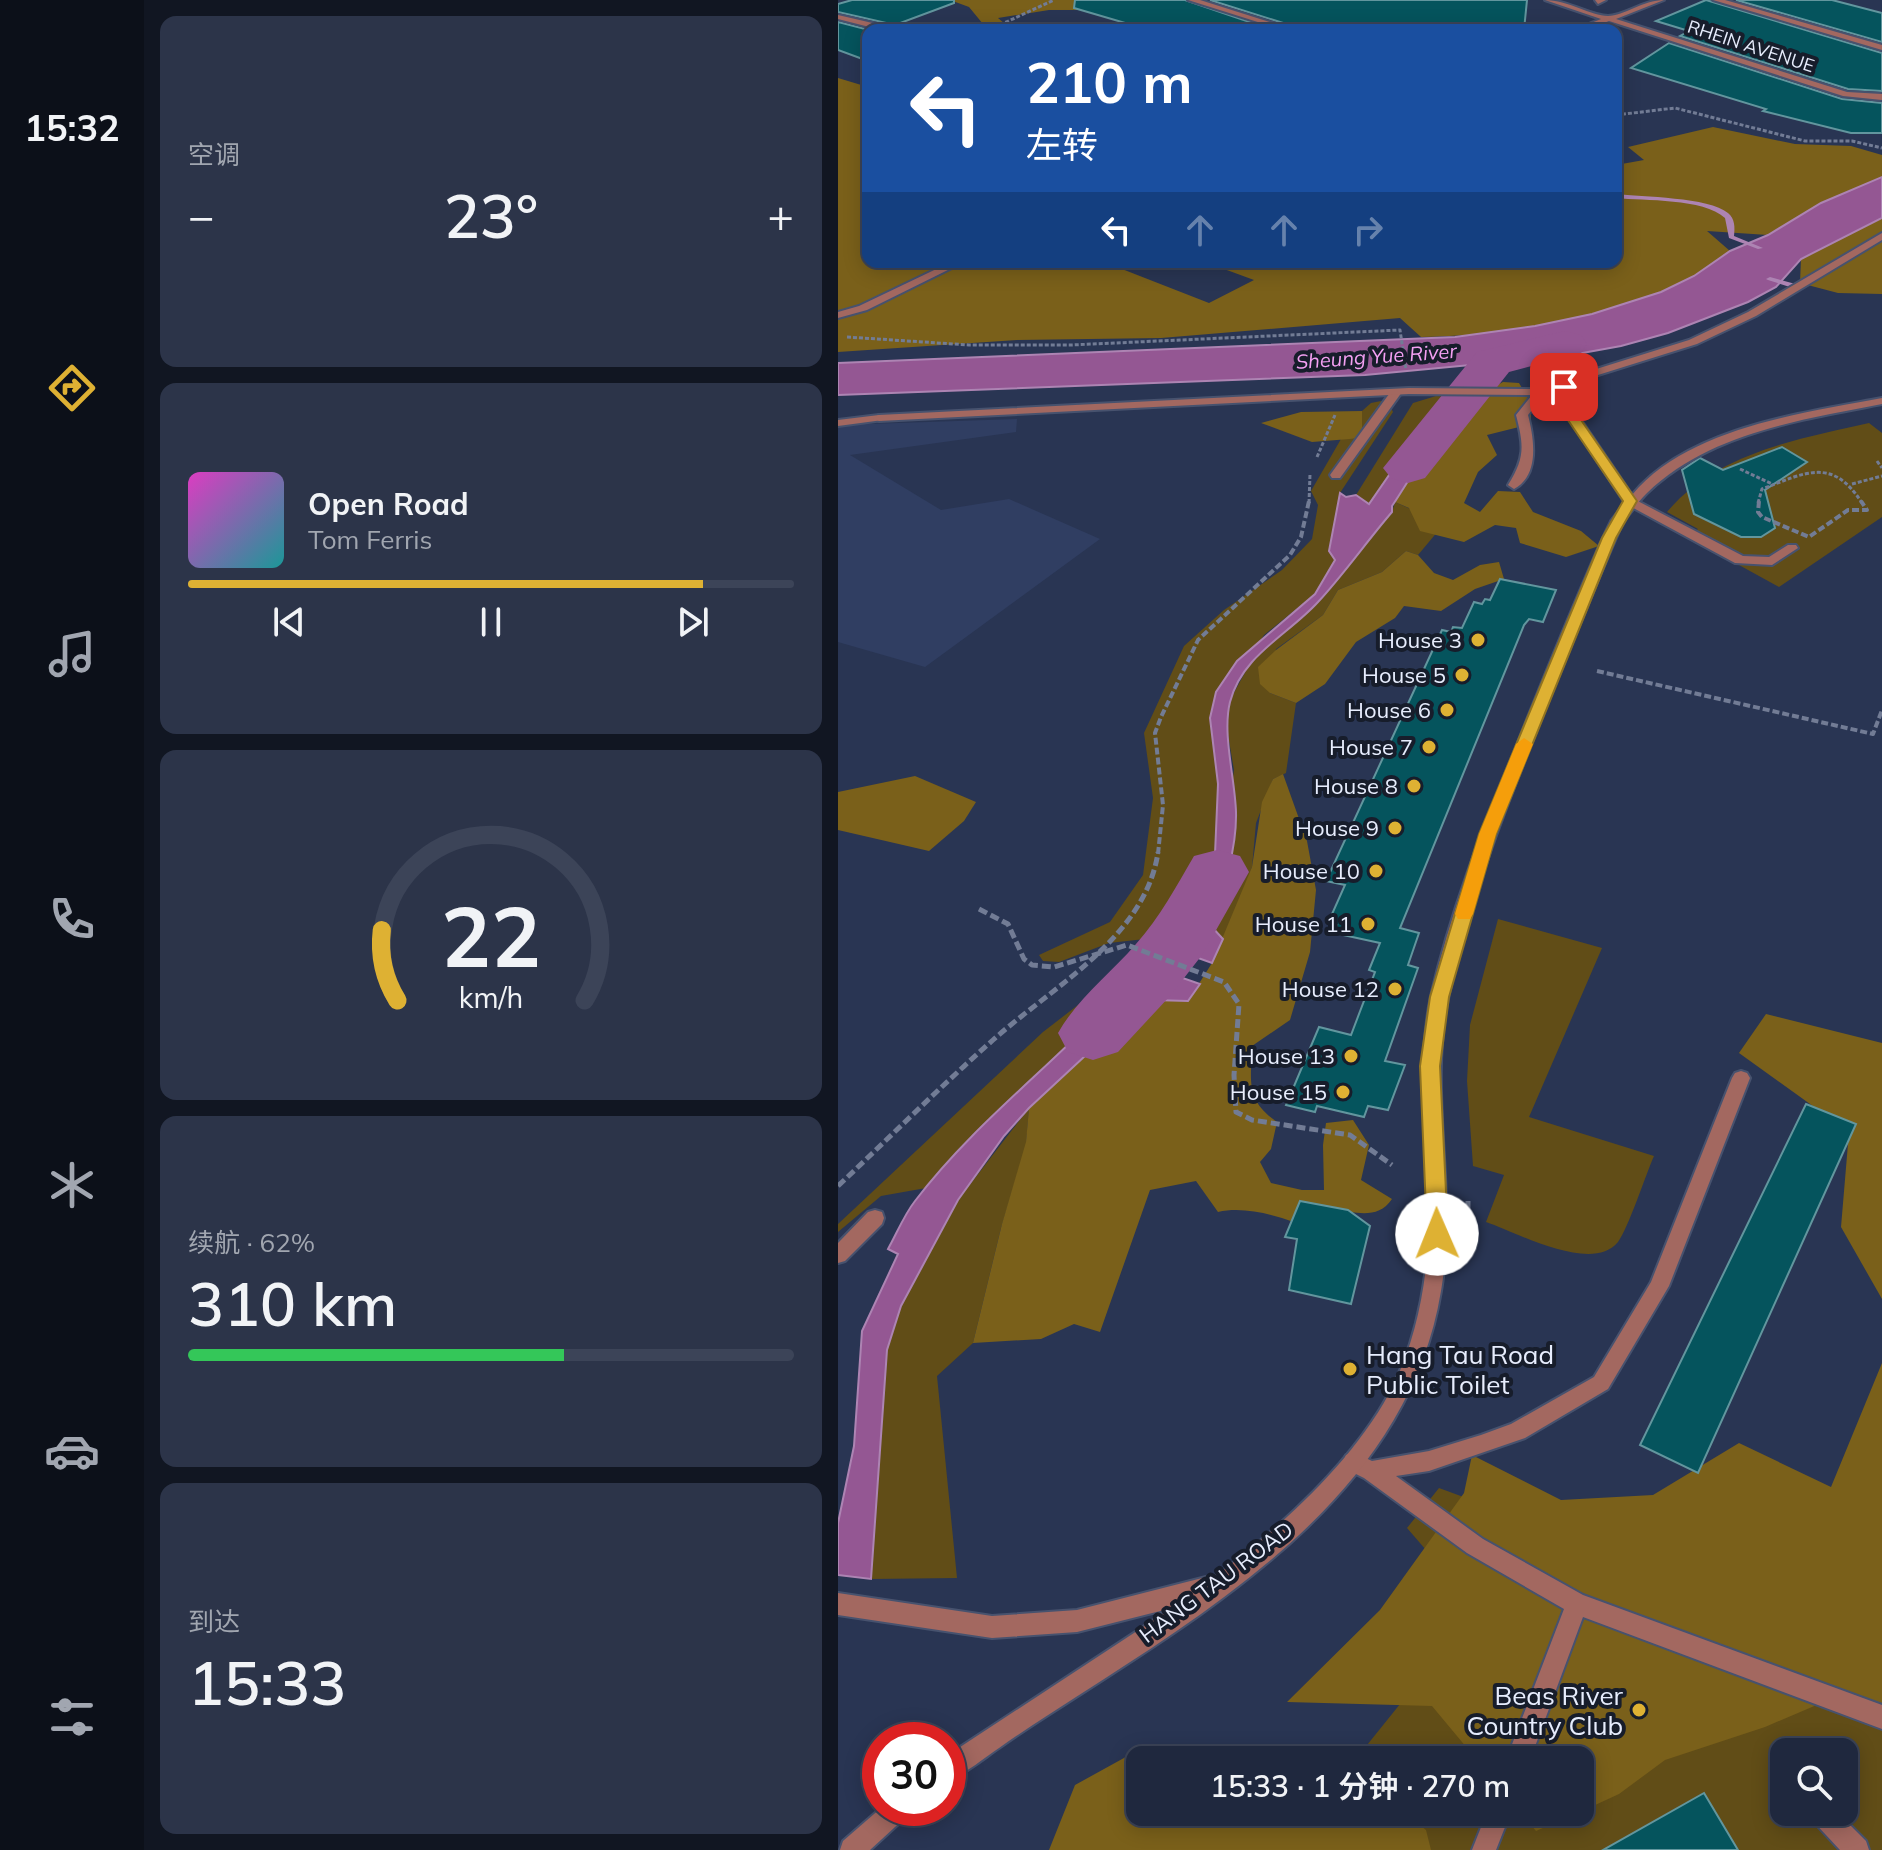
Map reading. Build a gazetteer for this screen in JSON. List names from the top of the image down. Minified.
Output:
{"streets":{"street":["RHEIN AVENUE","HANG TAU ROAD"]},"water":["Sheung Yue River"],"places":["House 3","House 5","House 6","House 7","House 8","House 9","House 10","House 11","House 12","House 13","House 15","Hang Tau Road Public Toilet","Beas River Country Club"],"page":{"tabs":"15:32","tile":["空调",["续航 · 62%","310 km"],["到达","15:33"]],"turn":["210 m","左转"],"heat":["−","23°","+"],"song":["Open Road","Tom Ferris"],"limit":"30","trip":"15:33 · 1 分钟 · 270 m","gauge":["22","km/h"]}}
